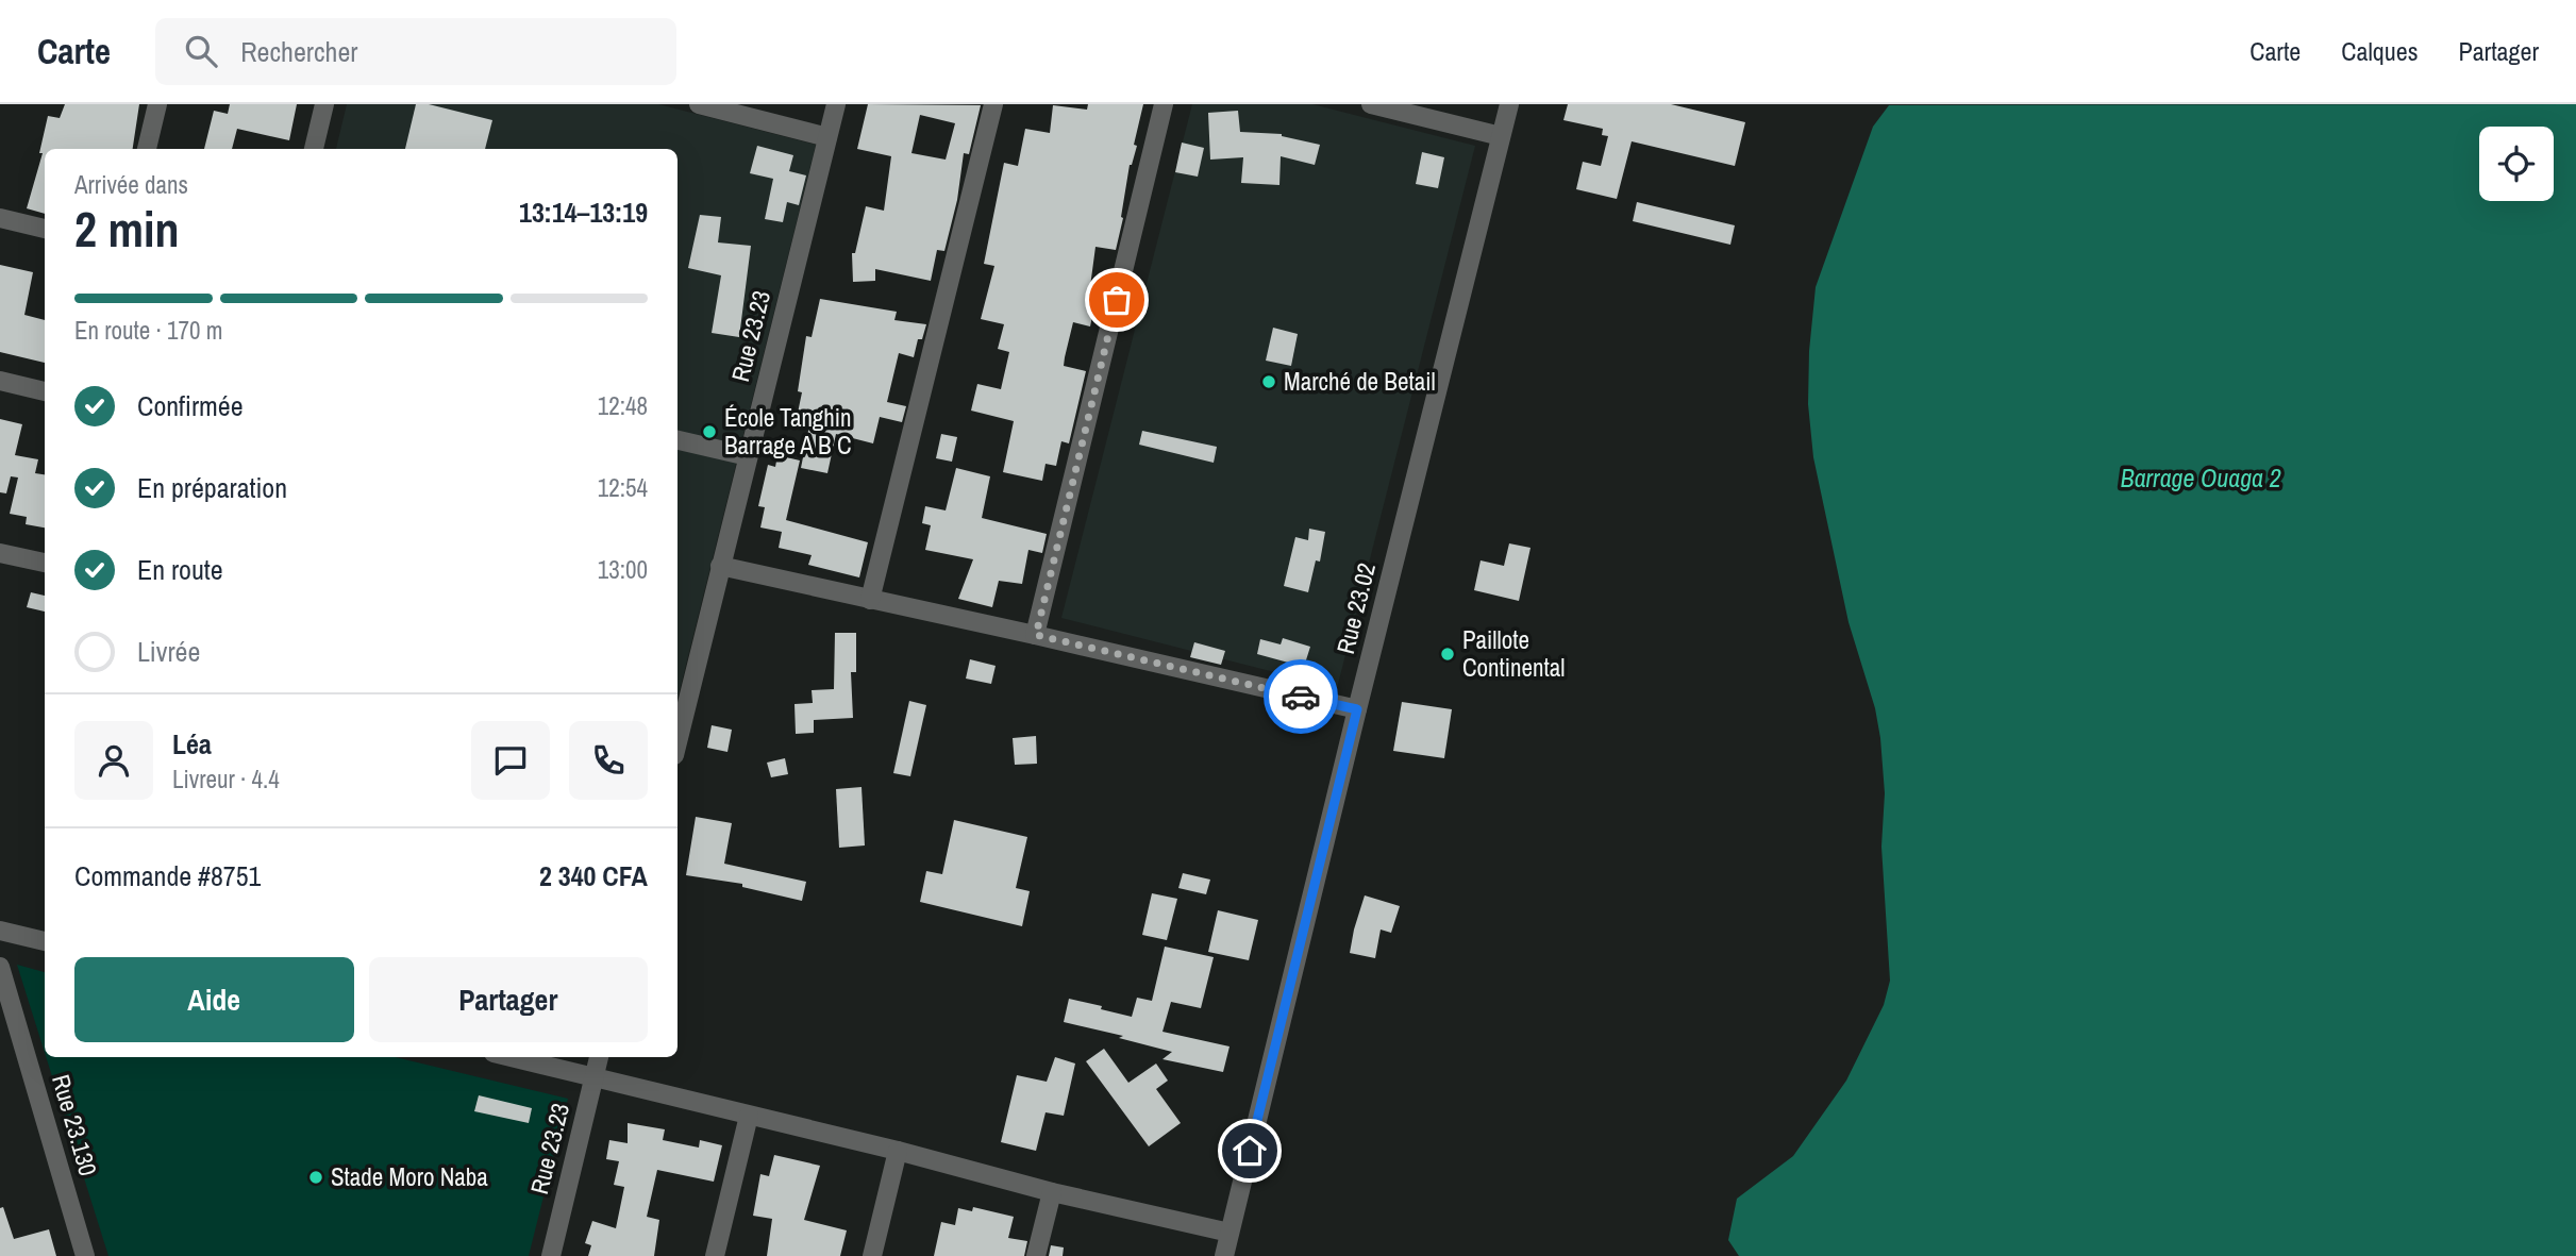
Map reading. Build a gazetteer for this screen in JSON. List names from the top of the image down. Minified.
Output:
{"streets":{"street":["Rue 23.23","Rue 23.02","Rue 23.130"]},"water":["Barrage Ouaga 2"],"places":["Marché de Betail","École Tanghin Barrage A B C","Paillote Continental","Stade Moro Naba"],"page":{"header":"Carte","search":"Rechercher","nav":["Carte","Calques","Partager"],"heading":["2 min","Arrivée dans","13:14–13:19"],"panel":["Léa","Livreur · 4.4","Commande #8751","2 340 CFA"],"bar":"En route · 170 m","list":[["Confirmée","12:48"],["En préparation","12:54"],["En route","13:00"],"Livrée"],"buttons":["Aide","Partager"]}}
